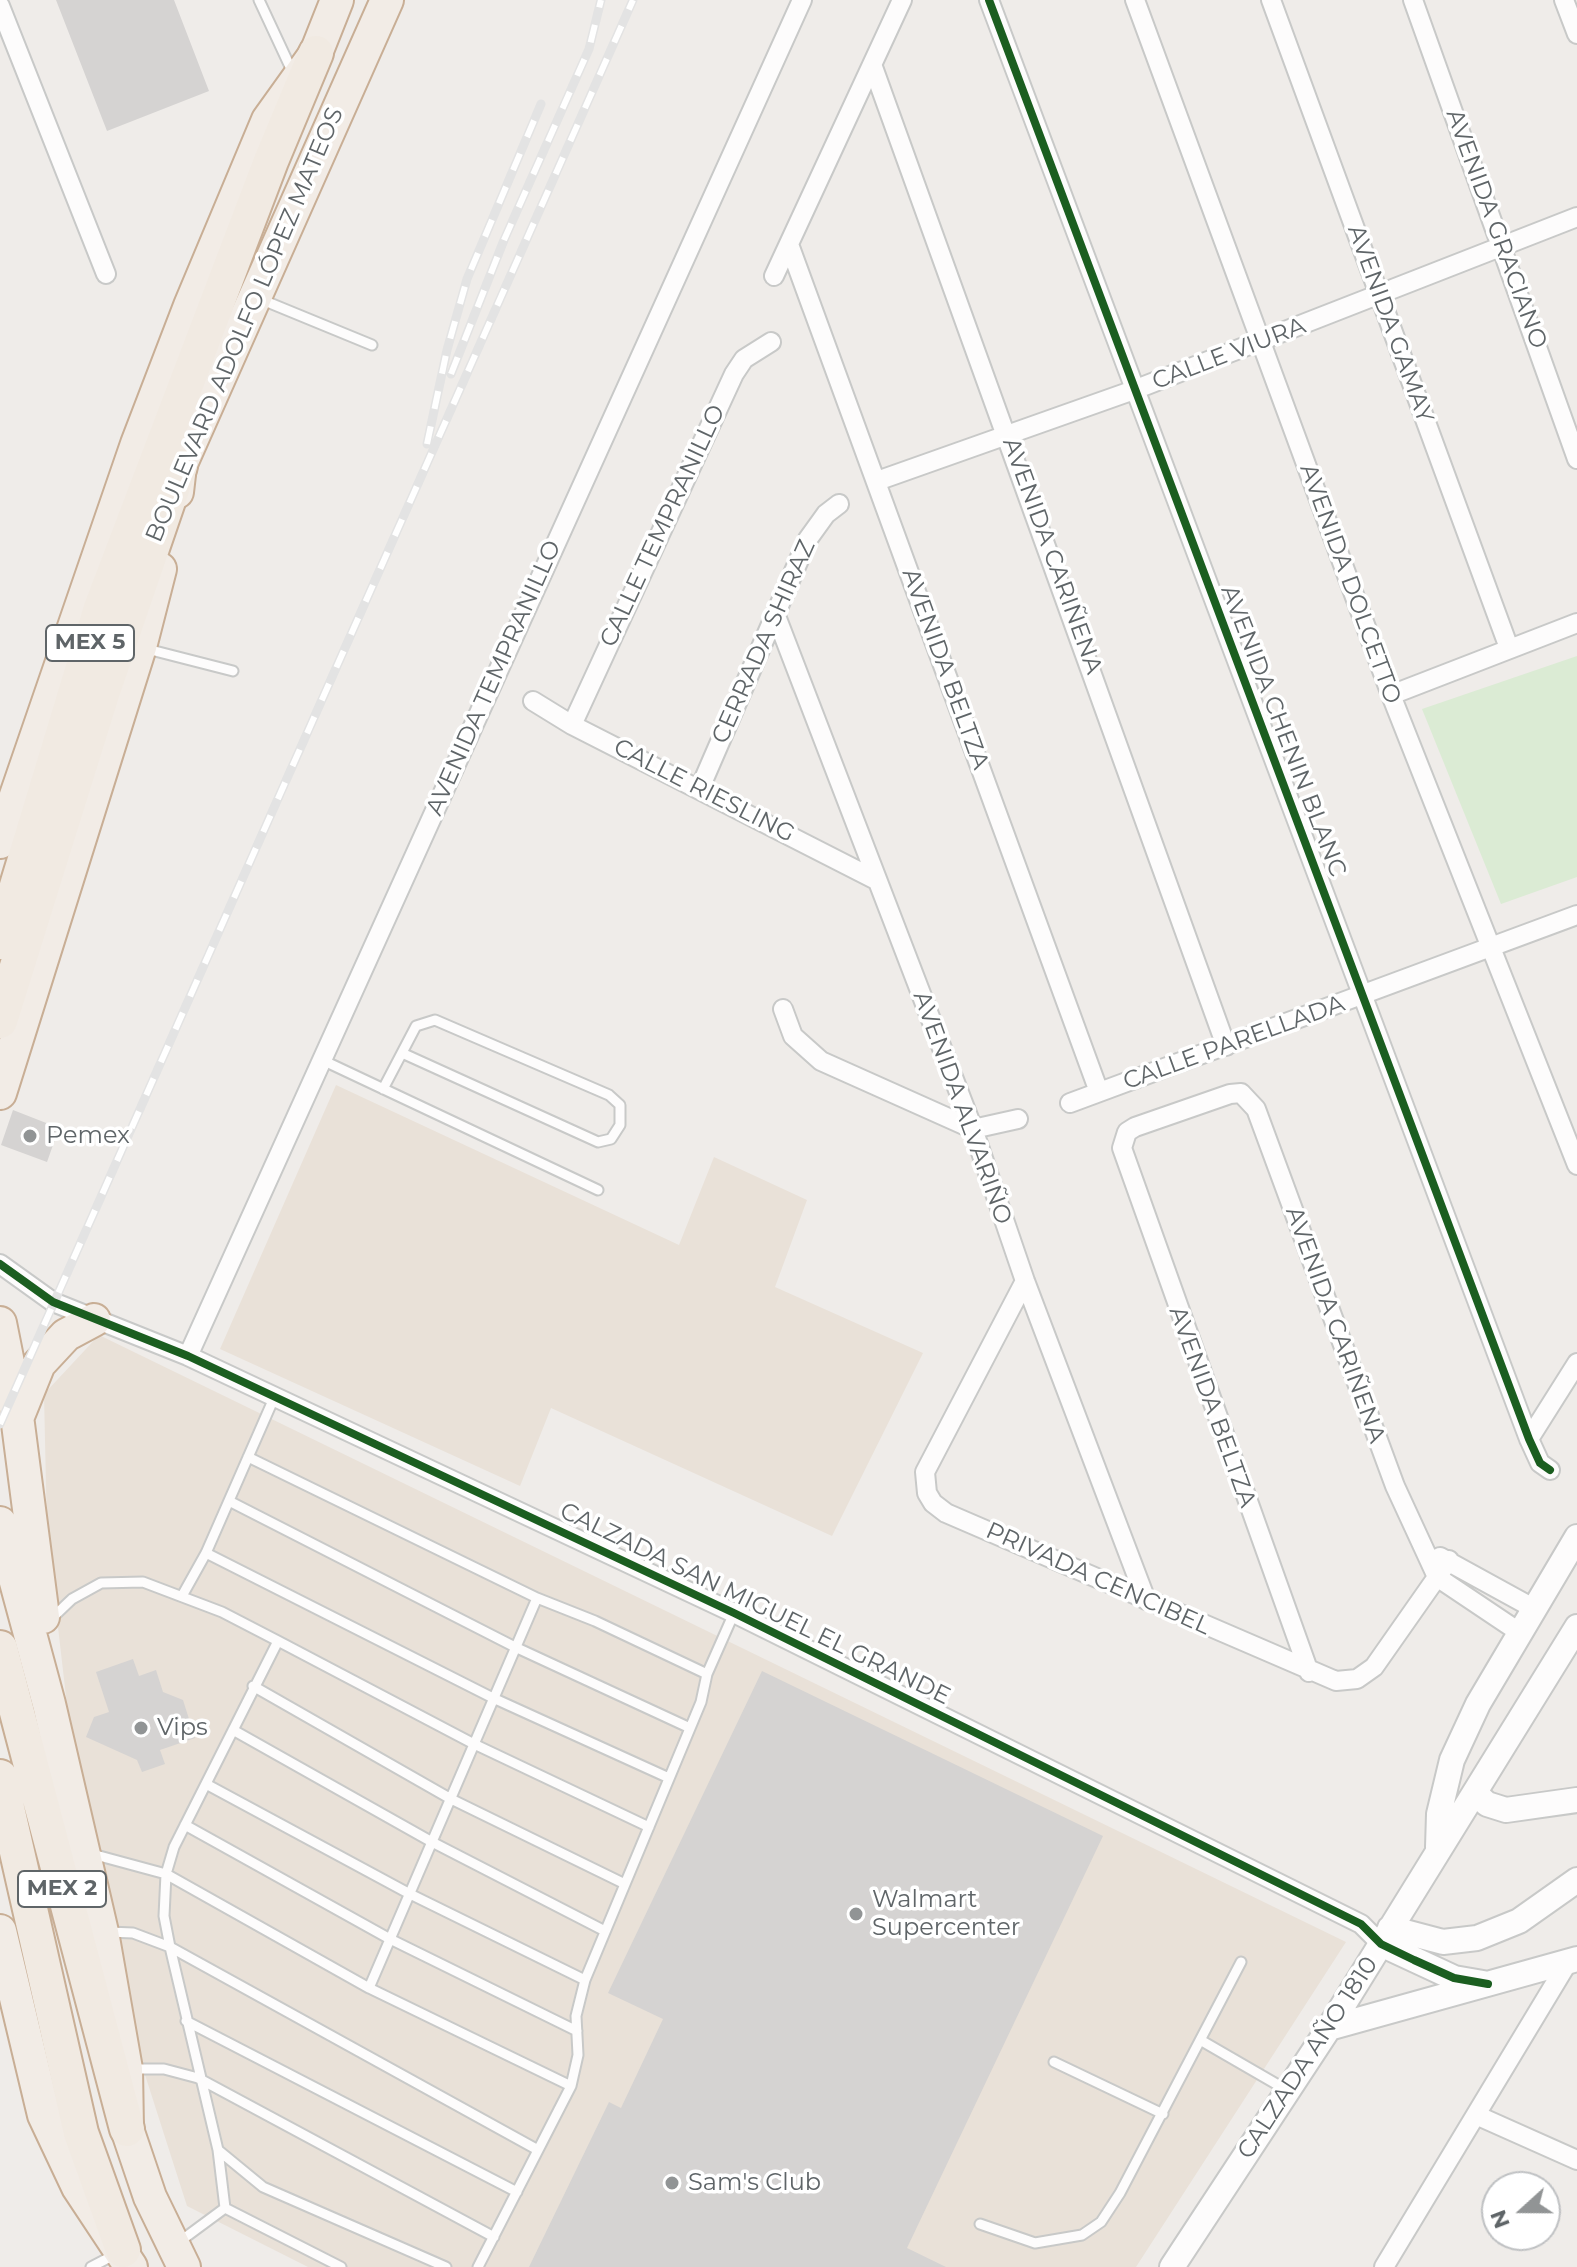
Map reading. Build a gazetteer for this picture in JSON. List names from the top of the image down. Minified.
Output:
{"streets":{"highway":["BOULEVARD ADOLFO LÓPEZ MATEOS","MEX 5","MEX 2"],"street":["AVENIDA GRACIANO","AVENIDA GAMAY","CALLE VIURA","CALLE TEMPRANILLO","AVENIDA CARIÑENA","AVENIDA DOLCETTO","CERRADA SHIRAZ","AVENIDA BELTZA","AVENIDA TEMPRANILLO","AVENIDA CHENIN BLANC","CALLE RIESLING","CALLE PARELLADA","AVENIDA ALVARIÑO","PRIVADA CENCIBEL","CALZADA SAN MIGUEL EL GRANDE","CALZADA AÑO 1810"]},"crossings":[["AVENIDA GRACIANO","CALLE VIURA"],["AVENIDA GAMAY","CALLE VIURA"],["CALLE VIURA","AVENIDA CARIÑENA"],["CALLE VIURA","AVENIDA DOLCETTO"],["CALLE VIURA","AVENIDA BELTZA"],["CALLE VIURA","AVENIDA CHENIN BLANC"],["CALLE TEMPRANILLO","CALLE RIESLING"],["AVENIDA CARIÑENA","AVENIDA BELTZA"],["AVENIDA CARIÑENA","CALLE PARELLADA"],["AVENIDA CARIÑENA","PRIVADA CENCIBEL"],["AVENIDA CARIÑENA","CALZADA AÑO 1810"],["AVENIDA DOLCETTO","CALLE PARELLADA"],["CERRADA SHIRAZ","CALLE RIESLING"],["CERRADA SHIRAZ","AVENIDA ALVARIÑO"],["AVENIDA BELTZA","CALLE PARELLADA"],["AVENIDA BELTZA","PRIVADA CENCIBEL"],["AVENIDA TEMPRANILLO","CALZADA SAN MIGUEL EL GRANDE"],["AVENIDA CHENIN BLANC","CALLE PARELLADA"],["CALLE RIESLING","AVENIDA ALVARIÑO"],["AVENIDA ALVARIÑO","PRIVADA CENCIBEL"],["CALZADA SAN MIGUEL EL GRANDE","CALZADA AÑO 1810"]],"places":["Pemex","Vips","Walmart Supercenter","Sam's Club"],"north":"left"}
